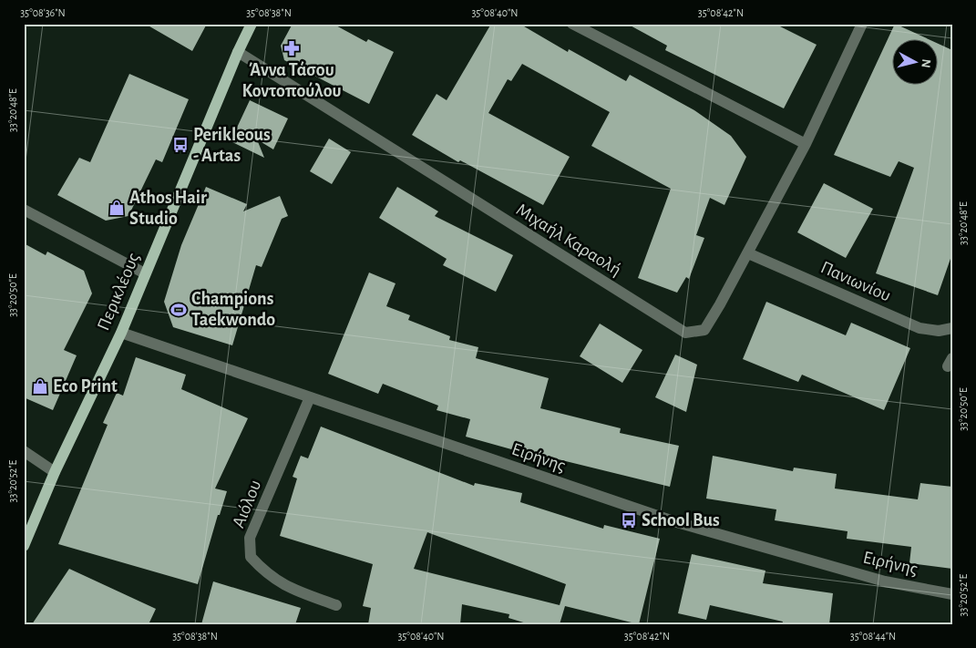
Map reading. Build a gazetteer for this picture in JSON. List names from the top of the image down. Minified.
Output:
{"streets":{"main road":["Περικλέους"],"street":["Μιχαήλ Καραολή","Πανιωνίου","Ειρήνης","Αιόλου"]},"crossings":[["Μιχαήλ Καραολή","Πανιωνίου"],["Μιχαήλ Καραολή","Περικλέους"],["Περικλέους","Ειρήνης"],["Ειρήνης","Αιόλου"]],"places":{"pharmacy":["Άννα Τάσου Κοντοπούλου"],"bus stop":["Perikleous - Artas","School Bus"],"shop":["Athos Hair Studio","Eco Print"],"sports":["Champions Taekwondo"]},"north":"right","coordinates":["35°08'36\"N","35°08'38\"N","35°08'40\"N","35°08'42\"N","33°20'48\"E","33°20'50\"E","33°20'52\"E","35°08'44\"N"]}
